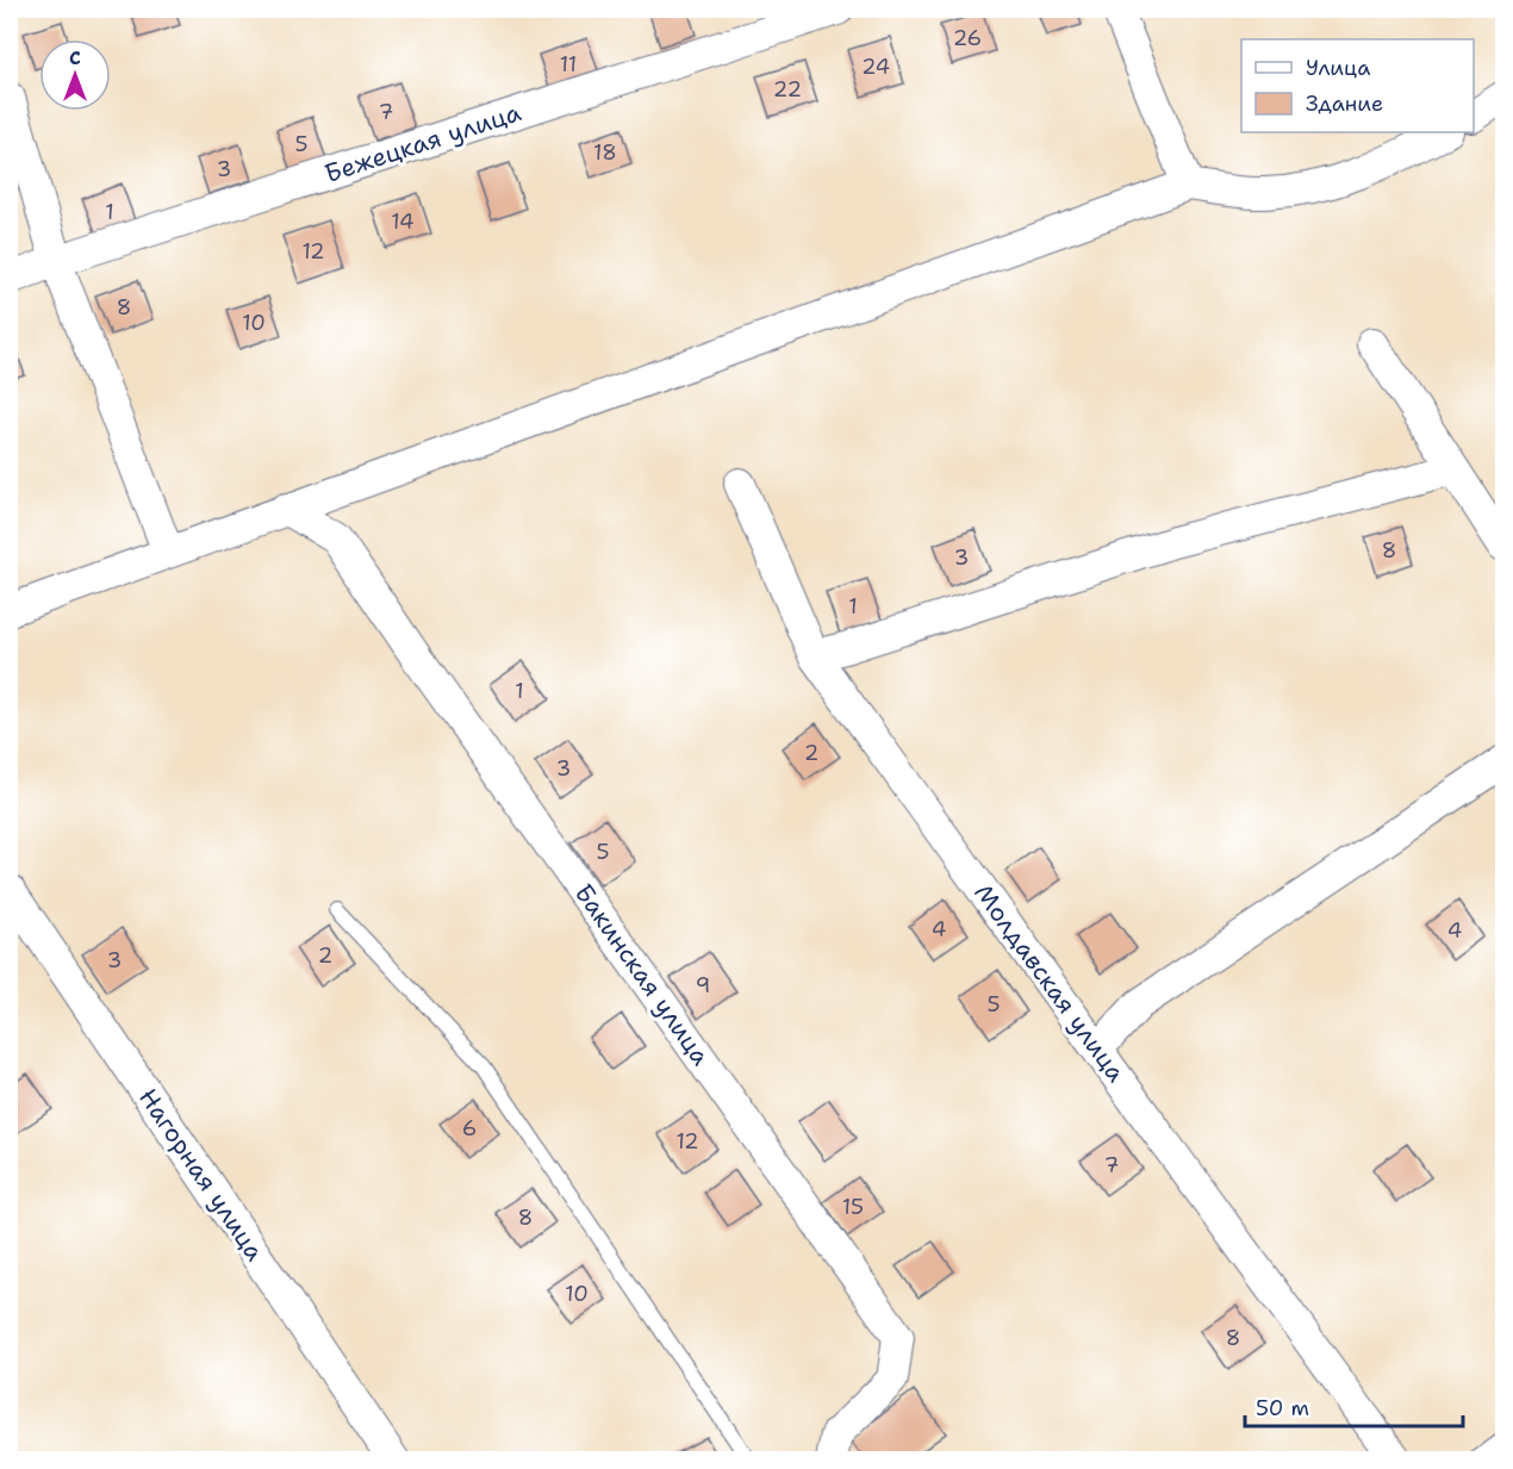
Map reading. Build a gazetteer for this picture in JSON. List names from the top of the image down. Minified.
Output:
{"streets":{"street":["Бежецкая улица","Бакинская улица","Молдавская улица","Нагорная улица"]},"house_numbers":["26","11","24","22","7","5","18","3","1","14","12","8","10","8","3","1","1","2","3","5","4","4","2","3","9","5","6","12","7","15","8","10","8"],"legend":["Улица","Здание"],"scale_bar":"50 m","north":"top"}
